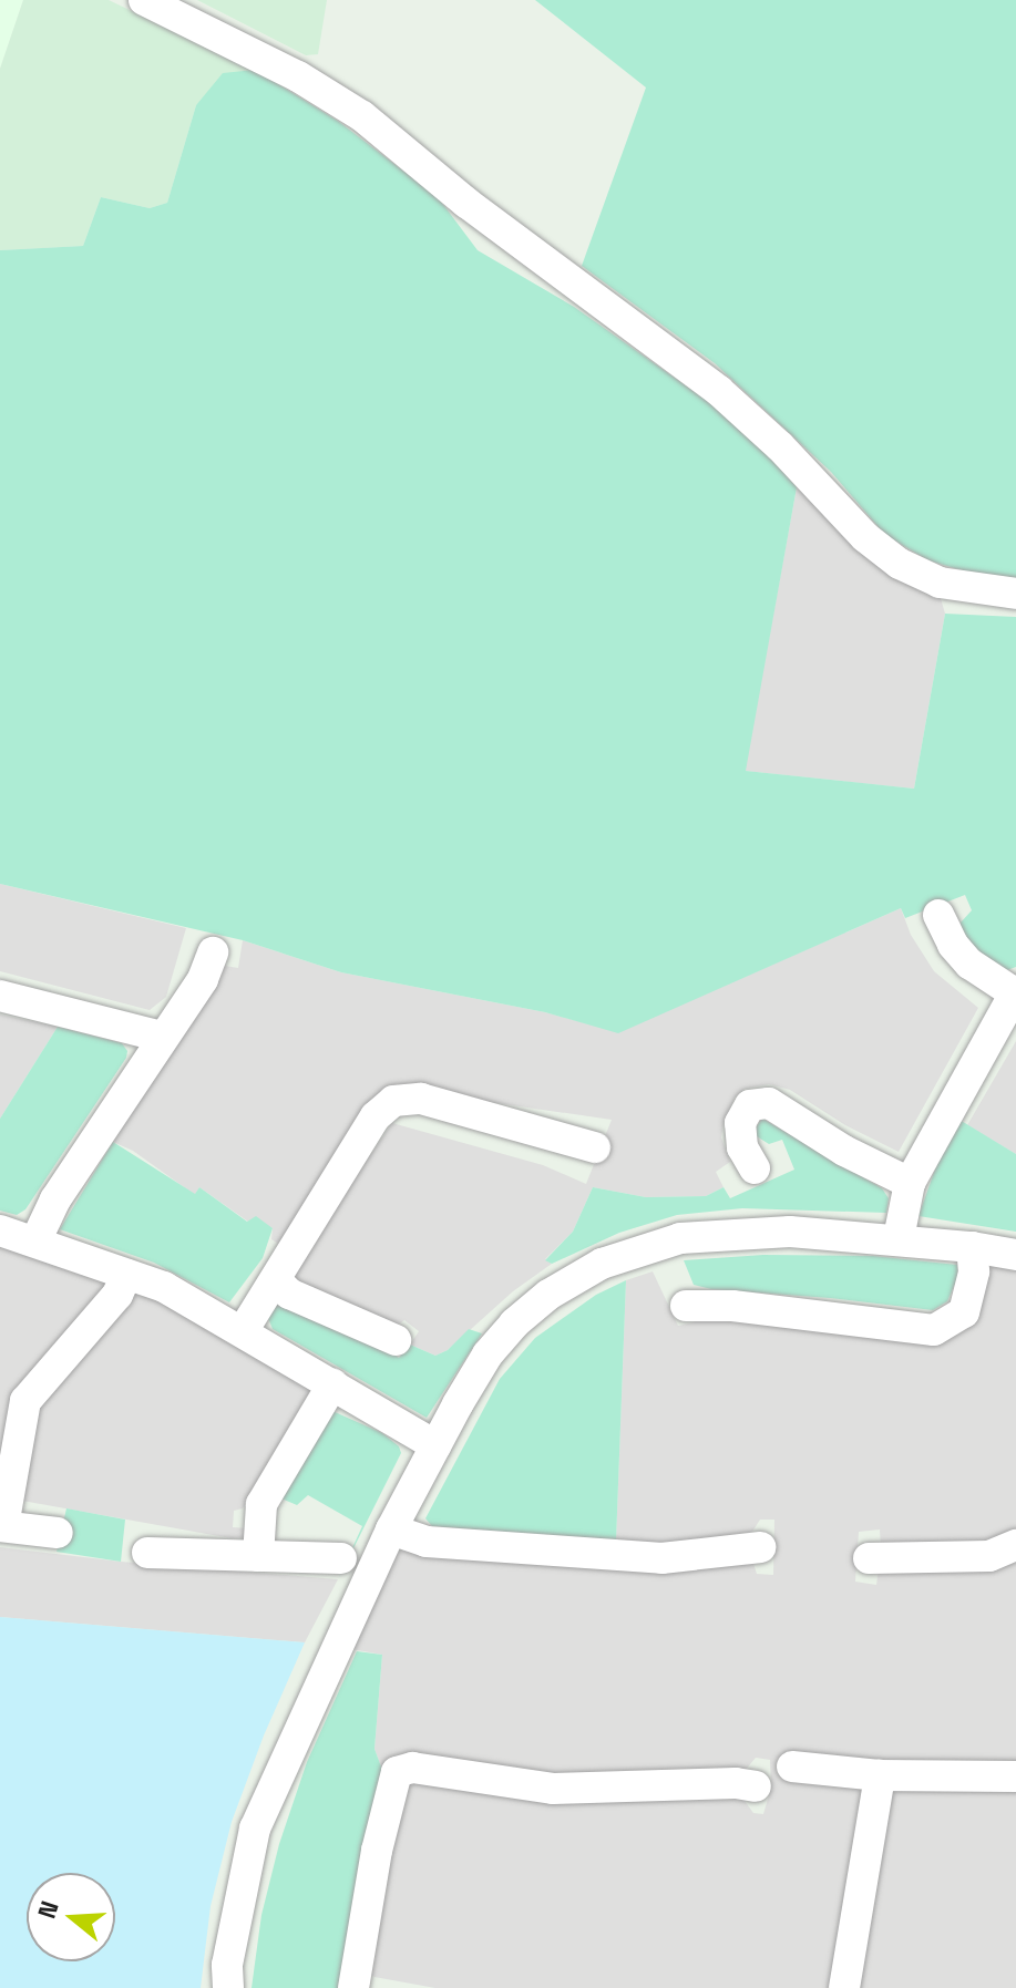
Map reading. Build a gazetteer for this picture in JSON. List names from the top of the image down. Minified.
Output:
{"north":"left"}
